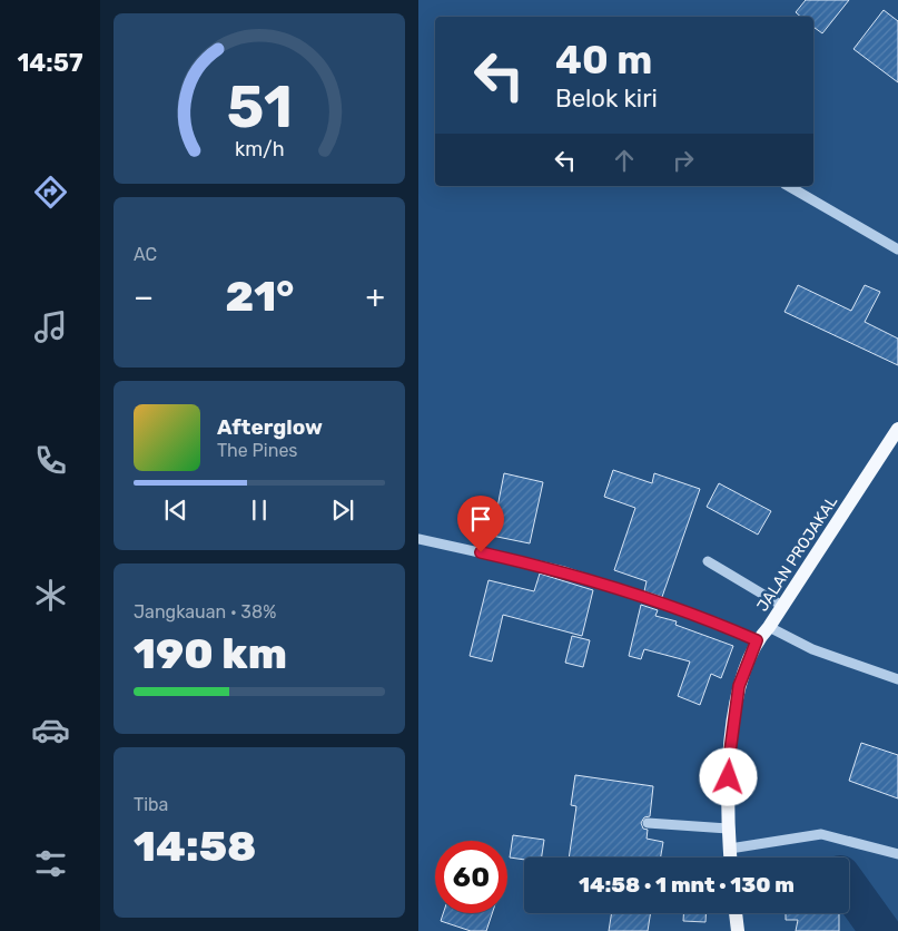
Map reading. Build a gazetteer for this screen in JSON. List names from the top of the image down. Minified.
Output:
{"streets":{"main road":["JALAN PROJAKAL"]},"page":{"tabs":"14:57","turn":["40 m","Belok kiri"],"tile":["AC",["Jangkauan · 38%","190 km"],["Tiba","14:58"]],"heat":["−","21°","+"],"song":["Afterglow","The Pines"],"limit":"60","trip":"14:58 · 1 mnt · 130 m","gauge":["51","km/h"]}}
